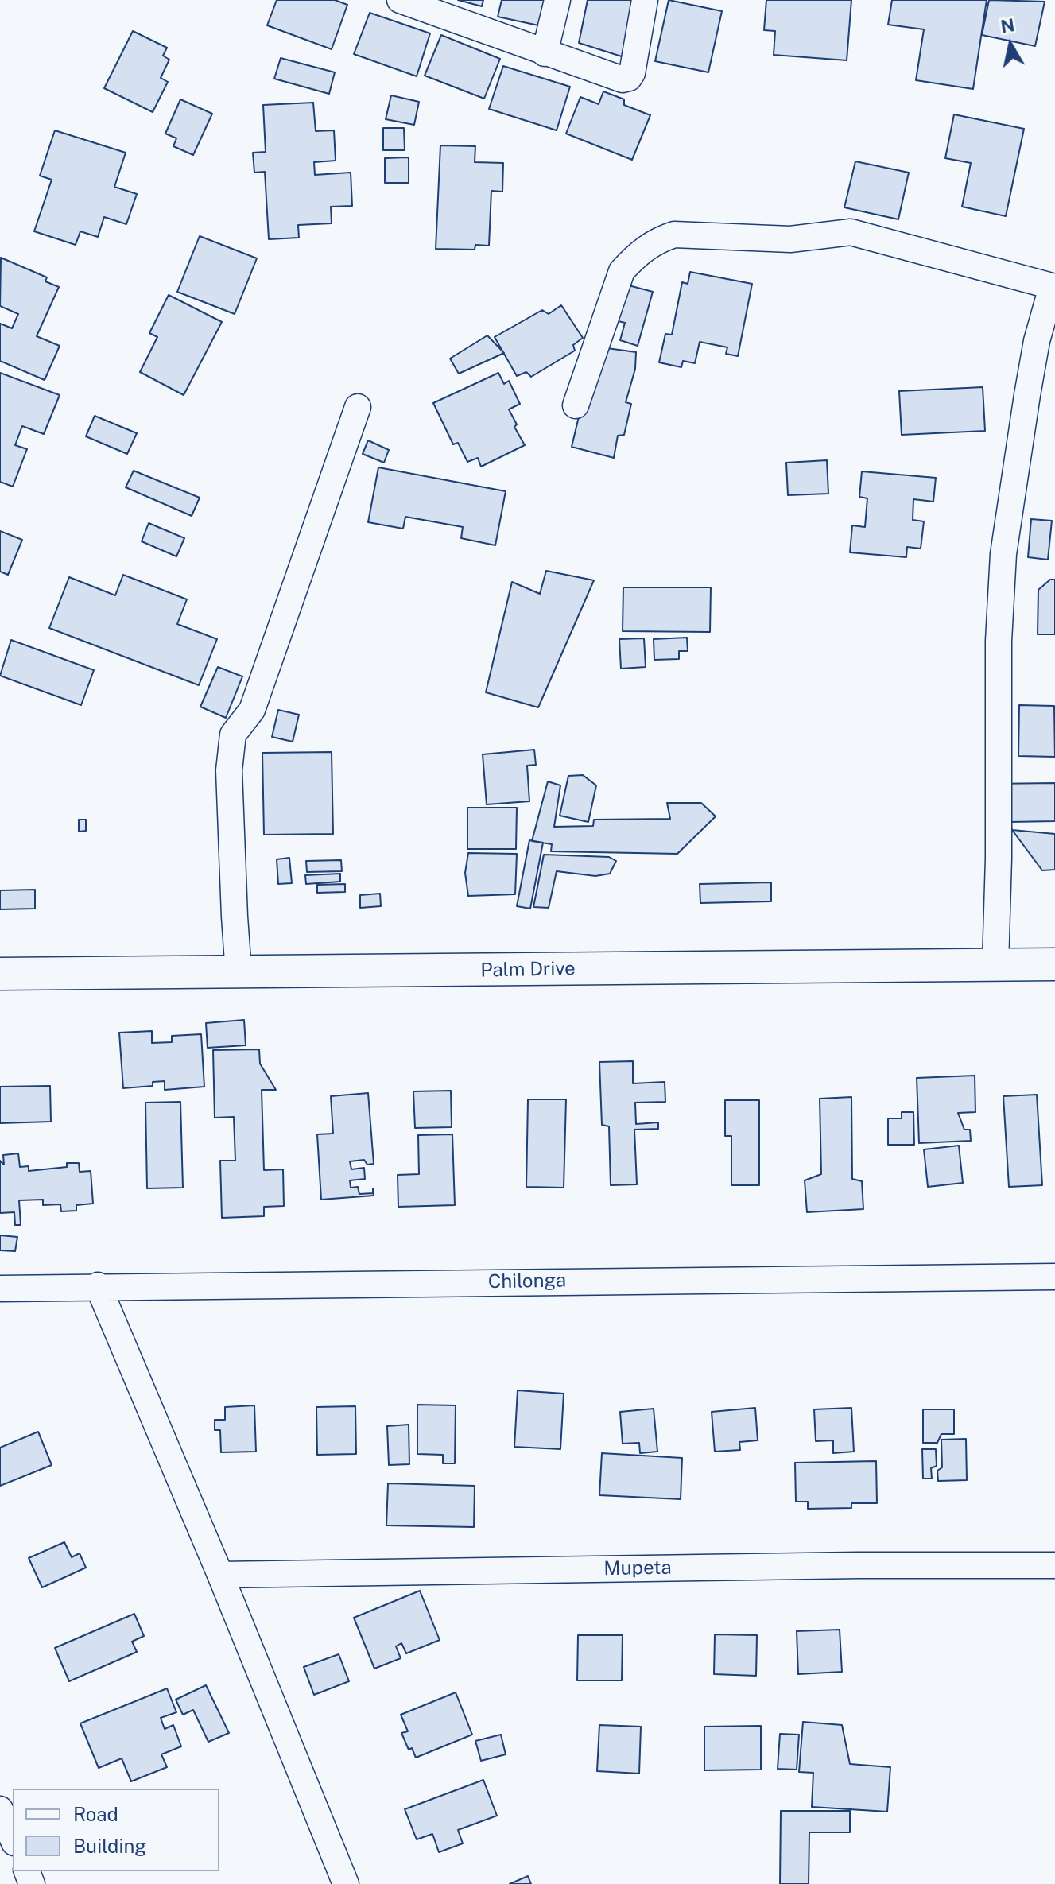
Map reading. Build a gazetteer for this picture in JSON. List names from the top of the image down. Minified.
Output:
{"streets":{"street":["Palm Drive","Chilonga","Mupeta"]},"legend":["Road","Building"],"north":"top"}
